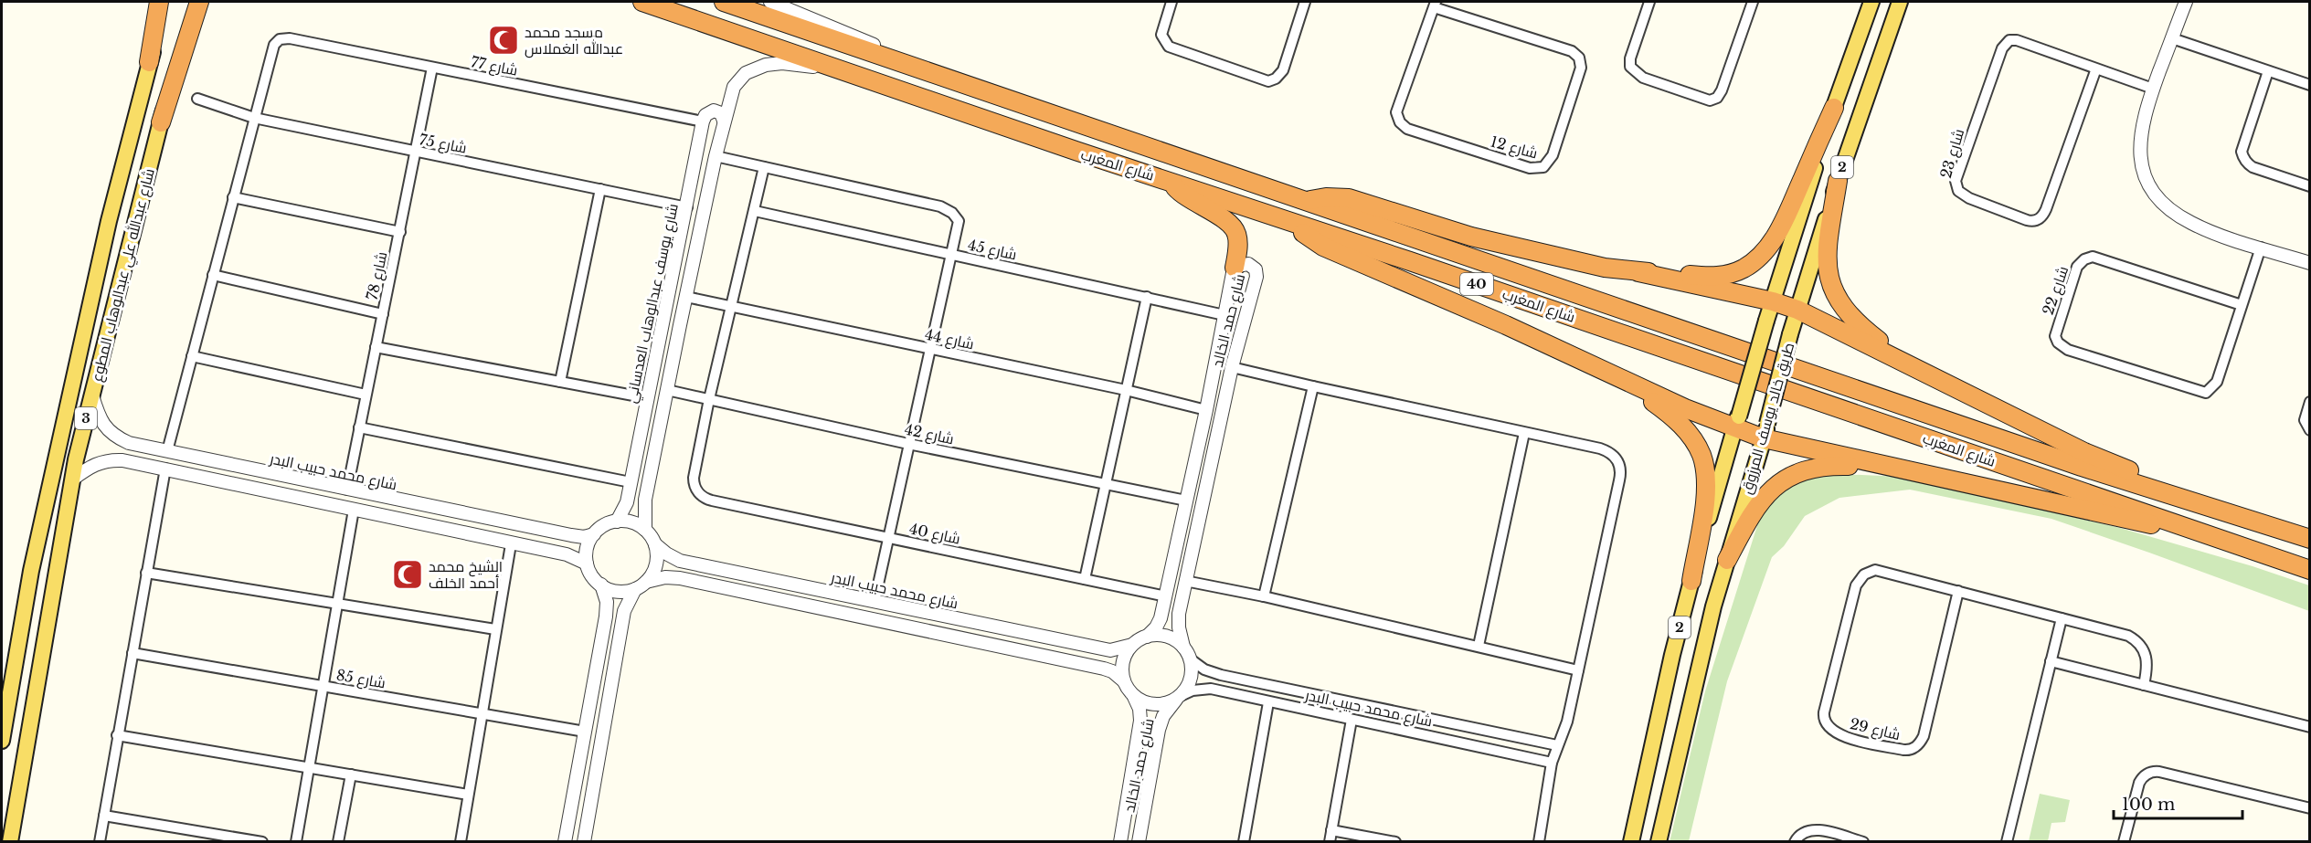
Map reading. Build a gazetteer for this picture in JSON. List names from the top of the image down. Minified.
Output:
{"streets":{"highway":["شارع المغرب","40"],"main road":["2","شارع عبدالله علي عبدالوهاب المطوع","3","طريق خالد يوسف المرزوق"],"street":["شارع 77","شارع 75","شارع 12","شارع 23","شارع 45","شارع 78","شارع 22","شارع يوسف عبدالوهاب العدساني","شارع حمد الخالد","شارع 44","شارع 42","شارع محمد حبيب البدر","شارع 40","شارع 85","شارع 29"]},"crossings":[["شارع 77","شارع 75"],["شارع 77","شارع 78"],["شارع 77","شارع يوسف عبدالوهاب العدساني"],["شارع 75","شارع 78"],["شارع 75","شارع يوسف عبدالوهاب العدساني"],["شارع 45","شارع حمد الخالد"],["شارع عبدالله علي عبدالوهاب المطوع","شارع محمد حبيب البدر"],["شارع 78","شارع محمد حبيب البدر"],["شارع يوسف عبدالوهاب العدساني","شارع محمد حبيب البدر"],["شارع حمد الخالد","شارع 44"],["شارع حمد الخالد","شارع 42"],["شارع حمد الخالد","شارع محمد حبيب البدر"],["شارع حمد الخالد","شارع 40"],["شارع 42","شارع 40"]],"places":{"mosque":["مسجد محمد عبدالله الغملاس","الشيخ محمد أحمد الخلف"]},"scale_bar":"100 m"}
